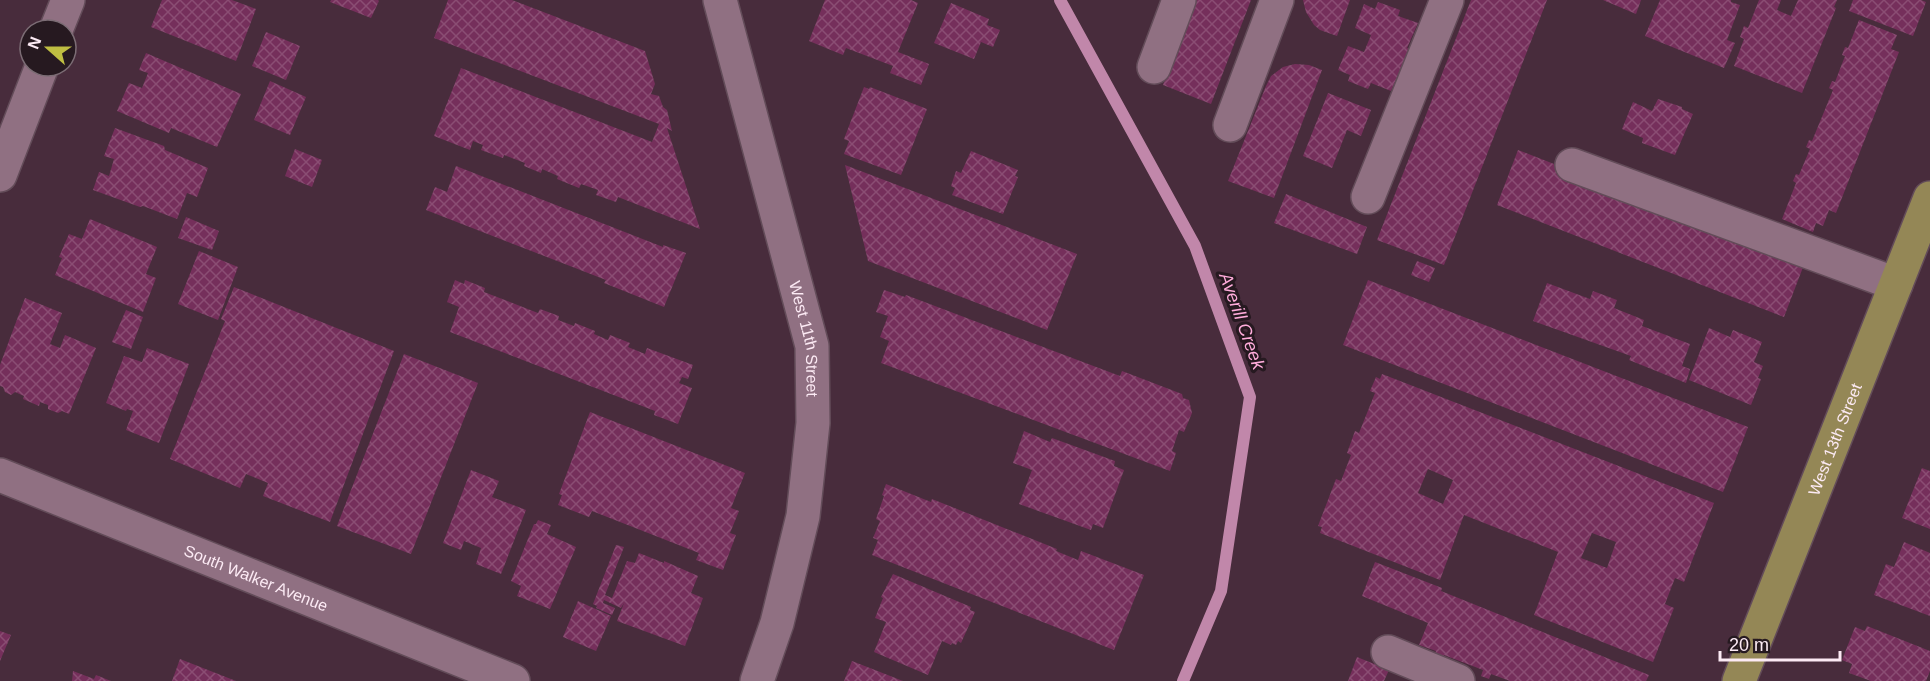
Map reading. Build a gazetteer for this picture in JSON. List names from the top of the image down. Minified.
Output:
{"streets":{"main road":["West 13th Street"],"street":["West 11th Street","South Walker Avenue"]},"water":["Averill Creek"],"scale_bar":"20 m","north":"left"}
